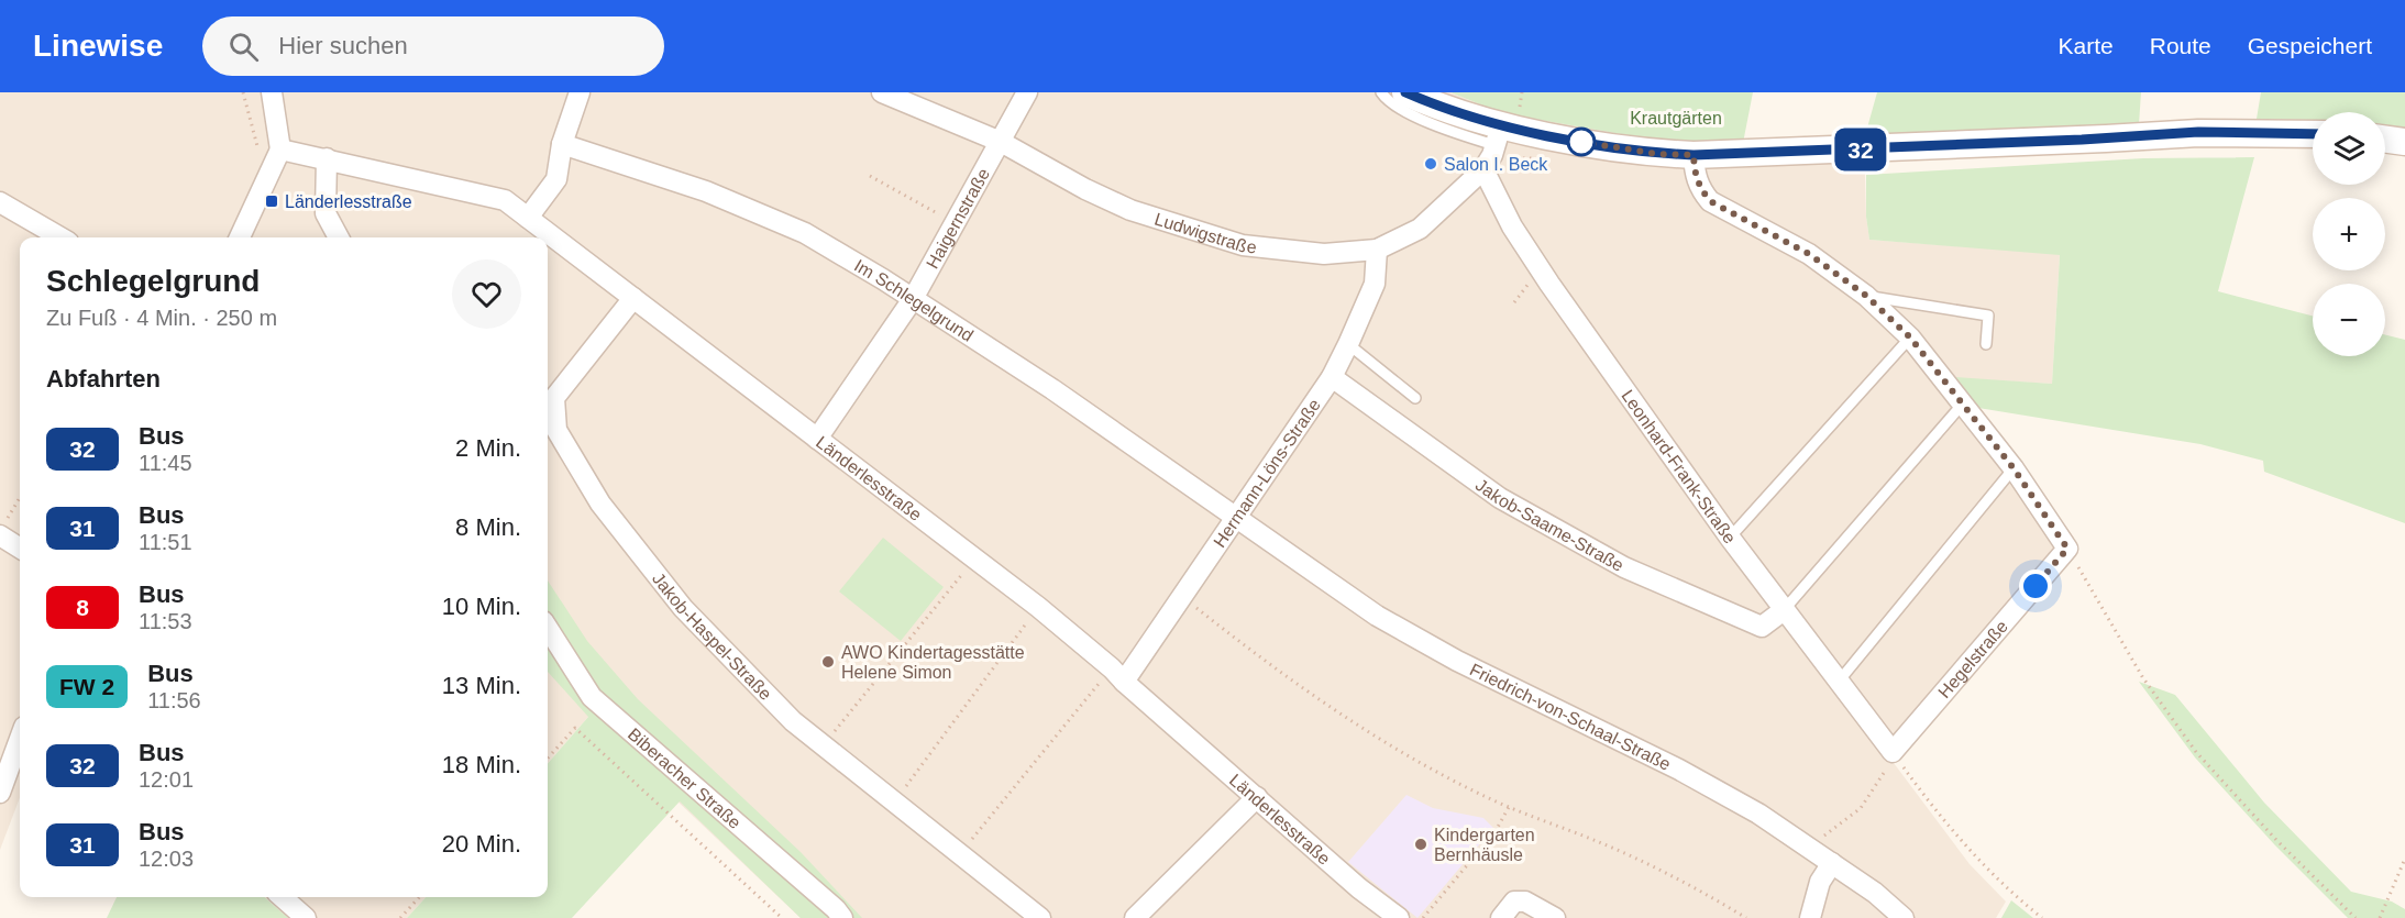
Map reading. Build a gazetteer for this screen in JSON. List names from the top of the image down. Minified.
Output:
{"streets":{"street":["Haigernstraße","Ludwigstraße","Im Schlegelgrund","Leonhard-Frank-Straße","Hermann-Löns-Straße","Länderlesstraße","Jakob-Saame-Straße","Jakob-Haspel-Straße","Hegelstraße","Friedrich-von-Schaal-Straße","Biberacher Straße"]},"crossings":[["Haigernstraße","Ludwigstraße"],["Haigernstraße","Im Schlegelgrund"],["Haigernstraße","Länderlesstraße"],["Ludwigstraße","Leonhard-Frank-Straße"],["Ludwigstraße","Hermann-Löns-Straße"],["Im Schlegelgrund","Hermann-Löns-Straße"],["Im Schlegelgrund","Friedrich-von-Schaal-Straße"],["Leonhard-Frank-Straße","Jakob-Saame-Straße"],["Leonhard-Frank-Straße","Hegelstraße"],["Hermann-Löns-Straße","Länderlesstraße"],["Hermann-Löns-Straße","Jakob-Saame-Straße"],["Hermann-Löns-Straße","Friedrich-von-Schaal-Straße"],["Länderlesstraße","Jakob-Haspel-Straße"]],"parks":["Krautgärten"],"places":{"other":["Salon I. Beck","AWO Kindertagesstätte Helene Simon","Kindergarten Bernhäusle"],"transit":["Länderlesstraße"]},"lines":["bus line 32"],"page":{"header":"Linewise","search":"Hier suchen","nav":["Karte","Route","Gespeichert"],"on_map":"32","map_buttons":["+","−"],"heading":[["Schlegelgrund","Zu Fuß · 4 Min. · 250 m"],"Abfahrten"],"list":[{"mark":"32","name":"Bus","note":"11:45","value":"2 Min."},{"mark":"31","name":"Bus","note":"11:51","value":"8 Min."},{"mark":"8","name":"Bus","note":"11:53","value":"10 Min."},{"mark":"FW 2","name":"Bus","note":"11:56","value":"13 Min."},{"mark":"32","name":"Bus","note":"12:01","value":"18 Min."},{"mark":"31","name":"Bus","note":"12:03","value":"20 Min."}]}}
